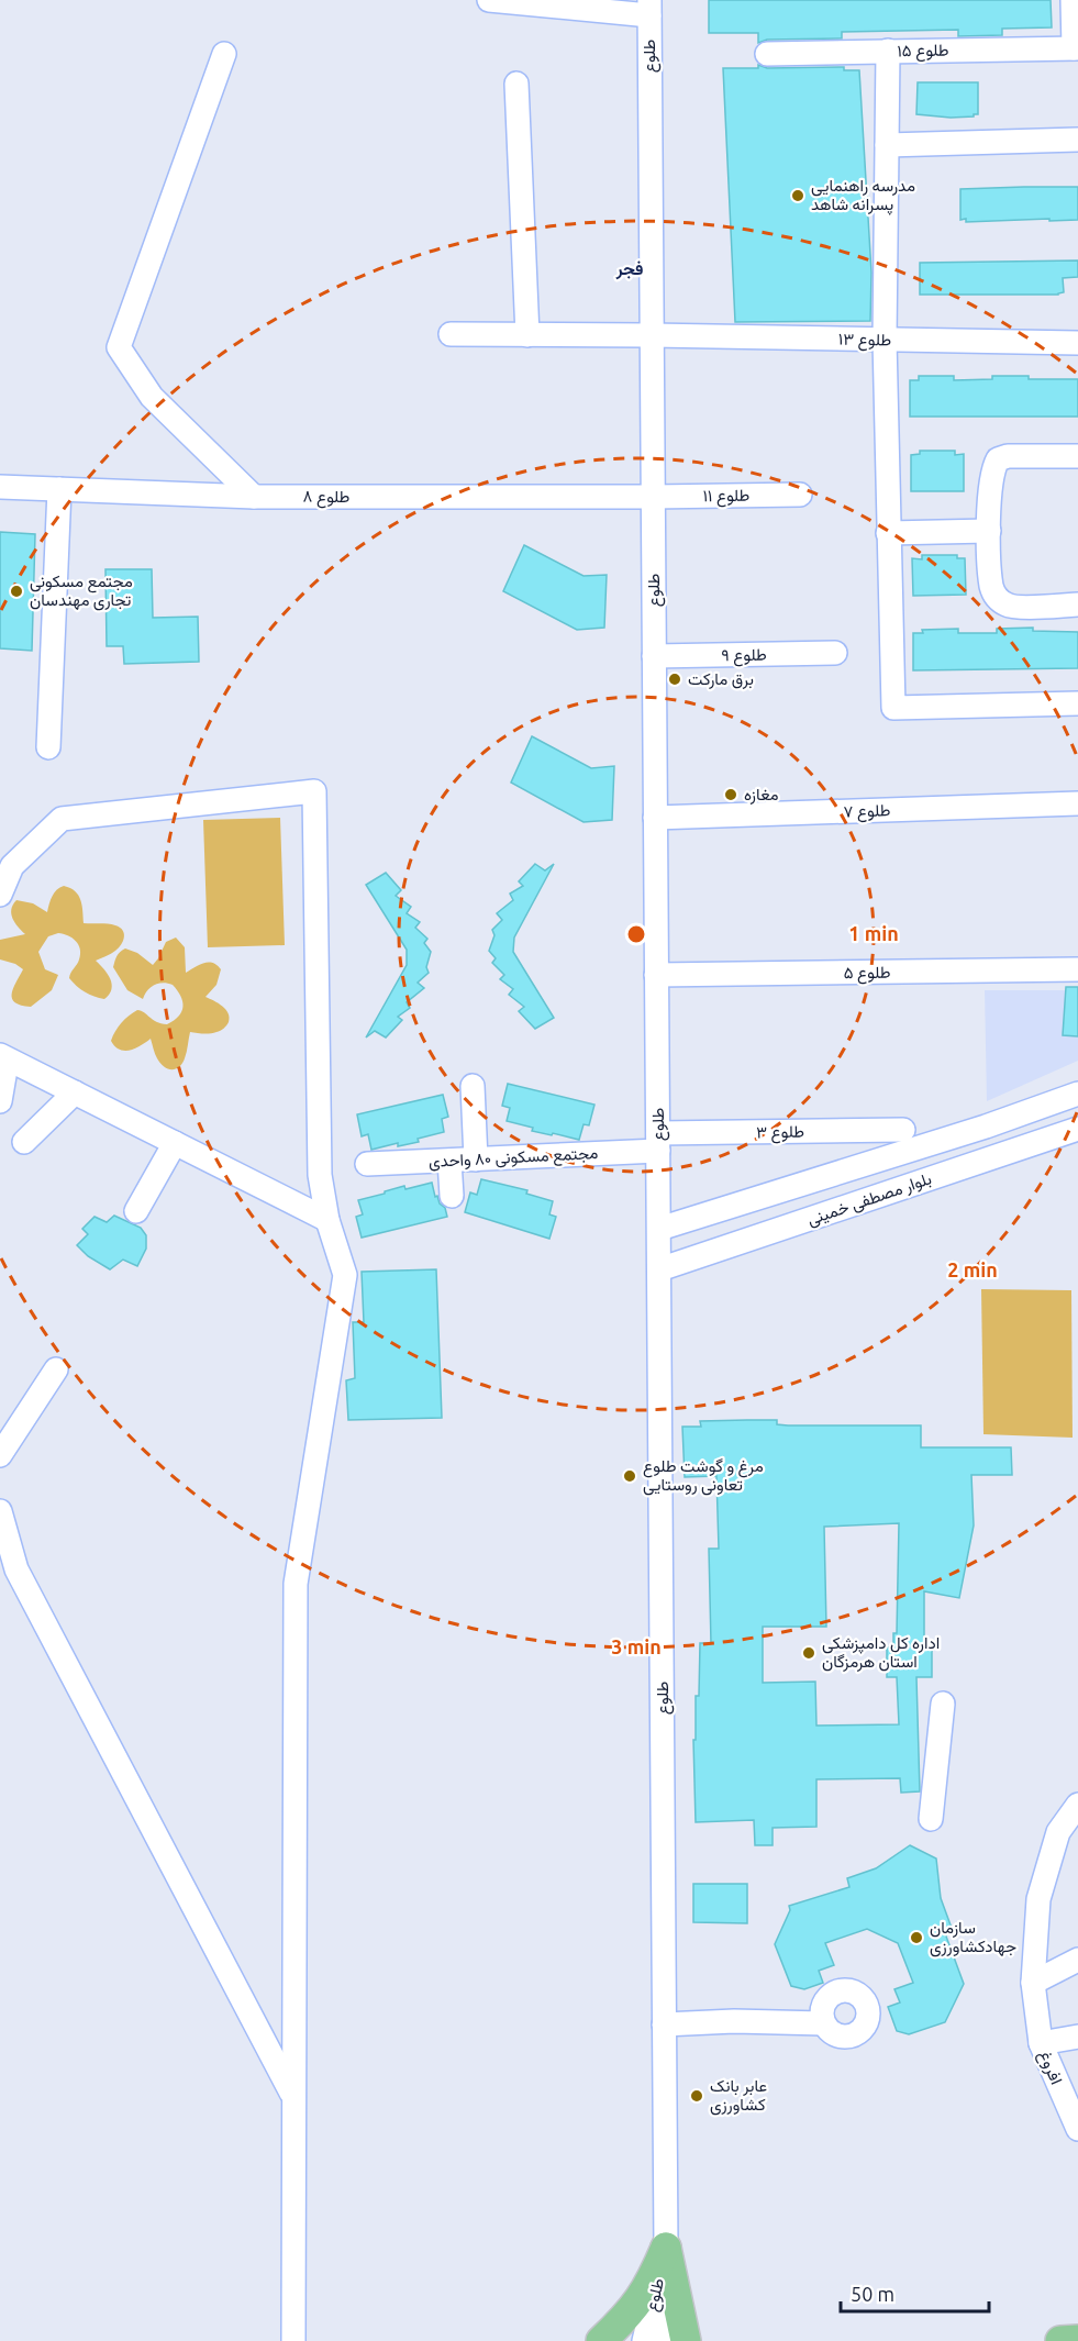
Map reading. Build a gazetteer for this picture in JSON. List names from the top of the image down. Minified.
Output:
{"streets":{"street":["طلوع ۱۵","طلوع","طلوع ۱۳","طلوع ۱۱","طلوع ۸","طلوع ۹","طلوع ۷","طلوع ۵","طلوع ۳","مجتمع مسکونی ۸۰ واحدی","بلوار مصطفی خمینی","افروغ"]},"crossings":[["طلوع","طلوع ۱۳"],["طلوع","طلوع ۱۱"],["طلوع","طلوع ۸"],["طلوع","طلوع ۹"],["طلوع","طلوع ۷"],["طلوع","طلوع ۵"],["طلوع","طلوع ۳"],["طلوع","مجتمع مسکونی ۸۰ واحدی"],["طلوع","بلوار مصطفی خمینی"],["طلوع ۱۱","طلوع ۸"],["طلوع ۳","مجتمع مسکونی ۸۰ واحدی"]],"districts":["فجر"],"places":["مدرسه راهنمایی پسرانه شاهد","مجتمع مسکونی تجاری مهندسان","برق مارکت","مغازه","مرغ و گوشت طلوع تعاونی روستایی","اداره کل دامپزشکی استان هرمزگان","سازمان جهادکشاورزی","عابر بانک کشاورزی"],"scale_bar":"50 m","rings":["1 min","2 min","3 min"]}
